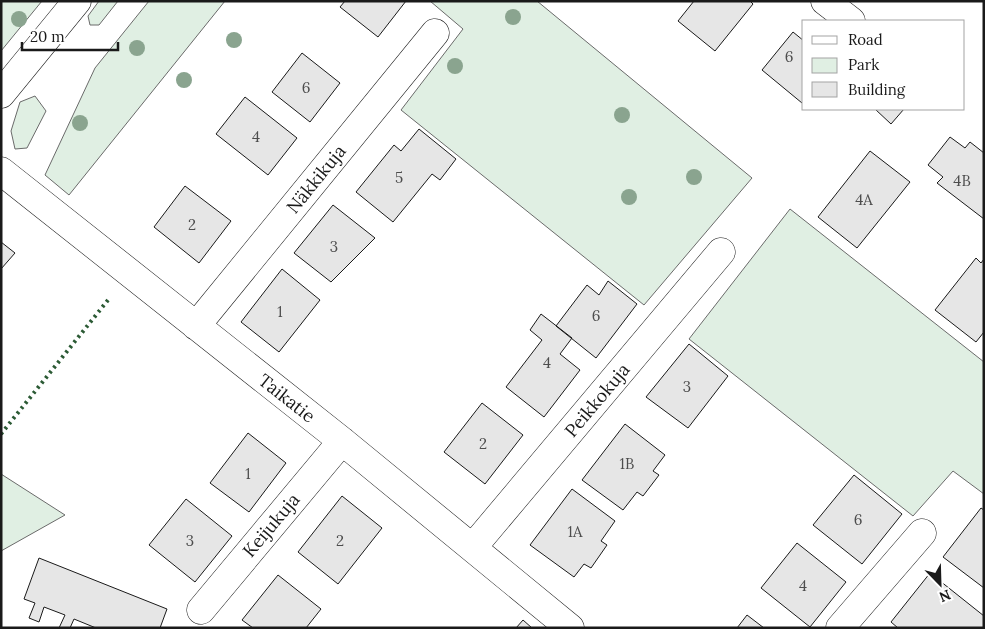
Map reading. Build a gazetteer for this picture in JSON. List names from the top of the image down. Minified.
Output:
{"streets":{"street":["Näkkikuja","Taikatie","Peikkokuja","Keijukuja"]},"crossings":[["Näkkikuja","Taikatie"],["Taikatie","Peikkokuja"],["Taikatie","Keijukuja"]],"house_numbers":["6","6","4","5","4B","4A","2","3","1","6","4","3","2","1B","1","6","1A","3","2","4"],"legend":["Road","Park","Building"],"scale_bar":"20 m","north":"bottom right"}
